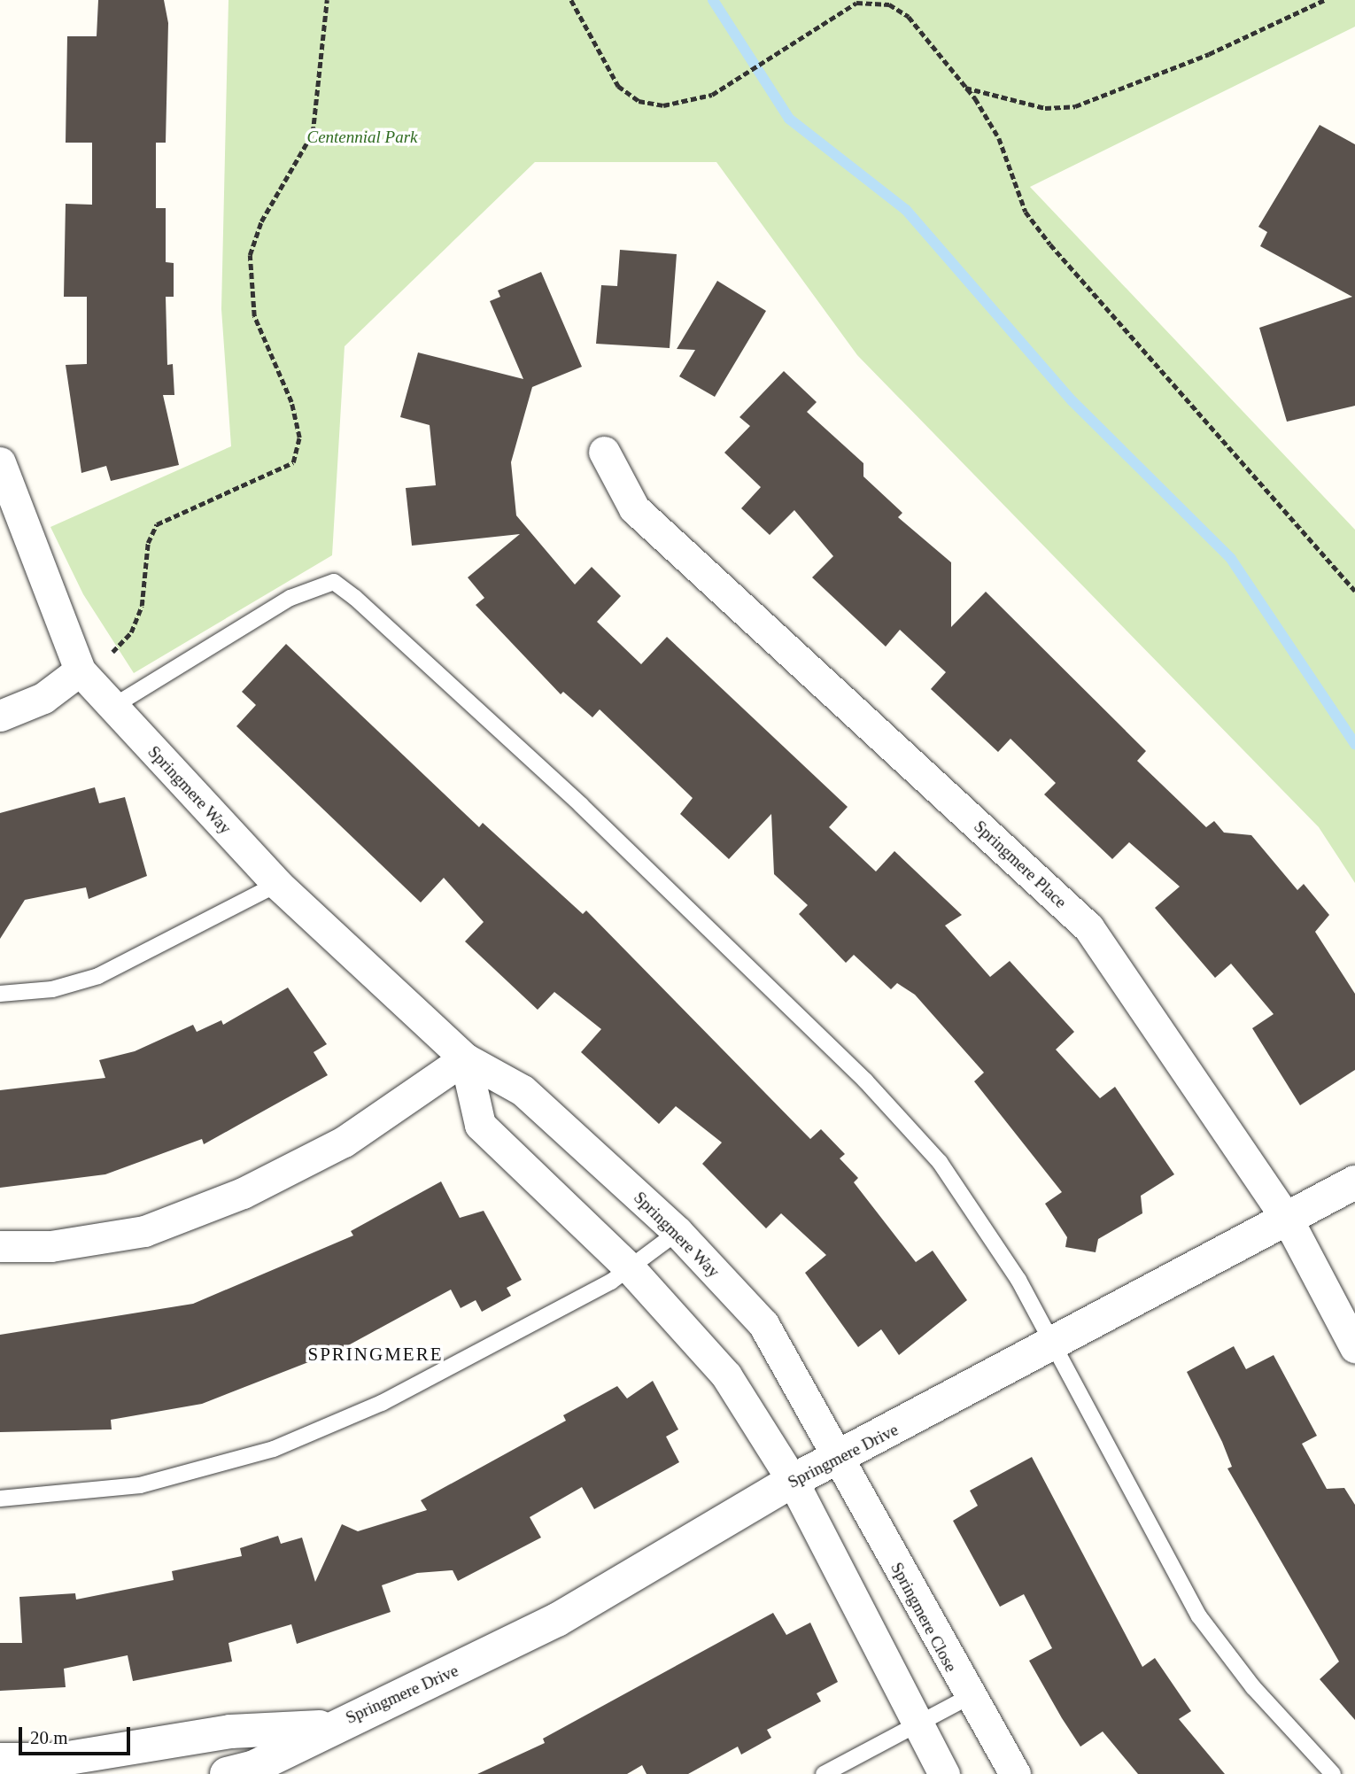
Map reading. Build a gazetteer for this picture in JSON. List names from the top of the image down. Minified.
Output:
{"streets":{"street":["Springmere Way","Springmere Place","Springmere Drive","Springmere Close"]},"crossings":[["Springmere Way","Springmere Drive"],["Springmere Way","Springmere Close"],["Springmere Place","Springmere Drive"],["Springmere Drive","Springmere Close"]],"districts":["SPRINGMERE"],"parks":["Centennial Park"],"scale_bar":"20 m"}
